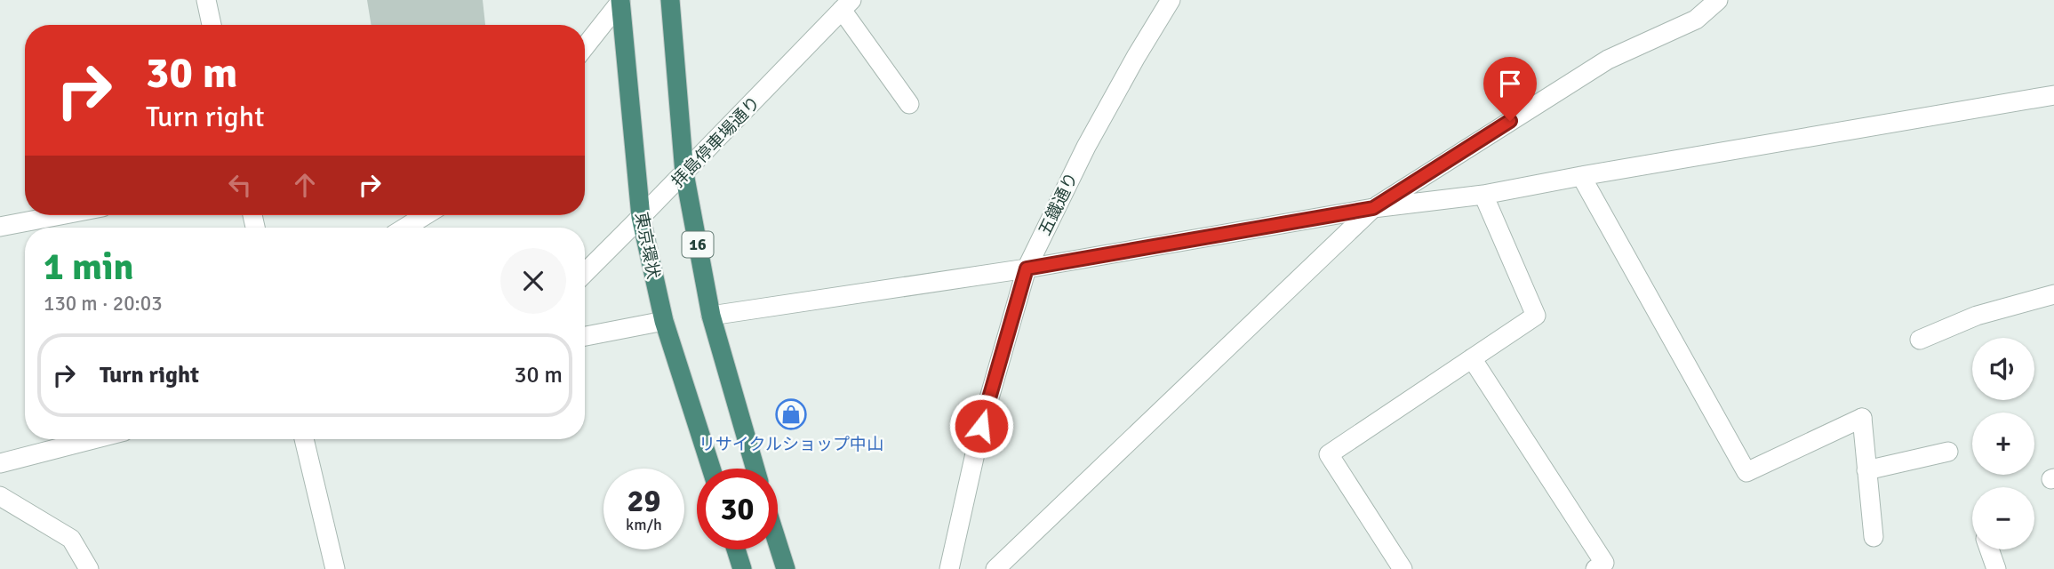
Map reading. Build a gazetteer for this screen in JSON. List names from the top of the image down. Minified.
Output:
{"streets":{"highway":["16","東京環状"],"street":["拝島停車場通り","五鐵通り"]},"crossings":[["拝島停車場通り","16"],["拝島停車場通り","東京環状"]],"places":{"shop":["リサイクルショップ中山"]},"page":{"turn":["30 m","Turn right"],"heading":["1 min","130 m · 20:03"],"list":[{"name":"Turn right","value":"30 m"}],"map_buttons":["+","−"],"speed":"29 km/h","limit":"30"}}
